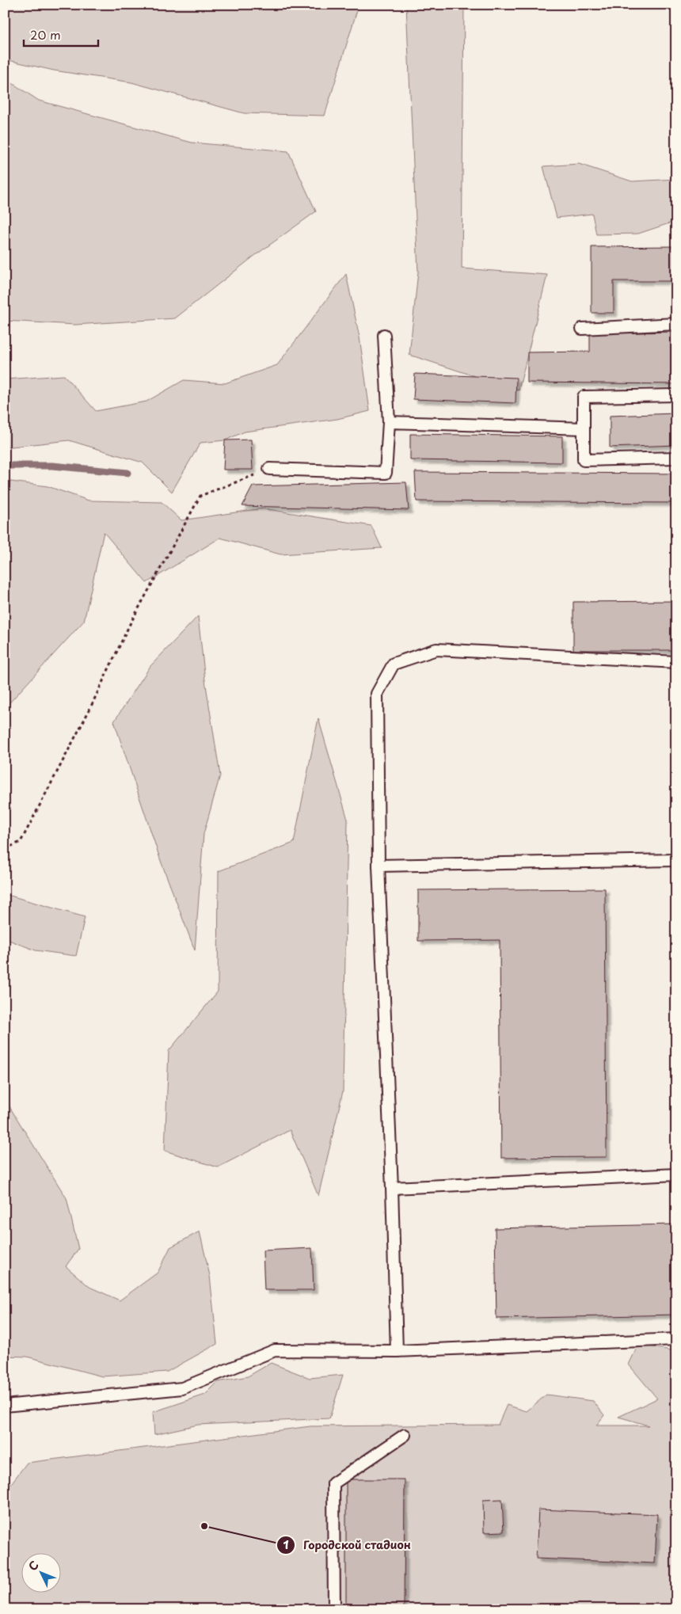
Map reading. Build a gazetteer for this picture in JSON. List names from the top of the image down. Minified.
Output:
{"places":["Городской стадион"],"scale_bar":"20 m","north":"top left"}
